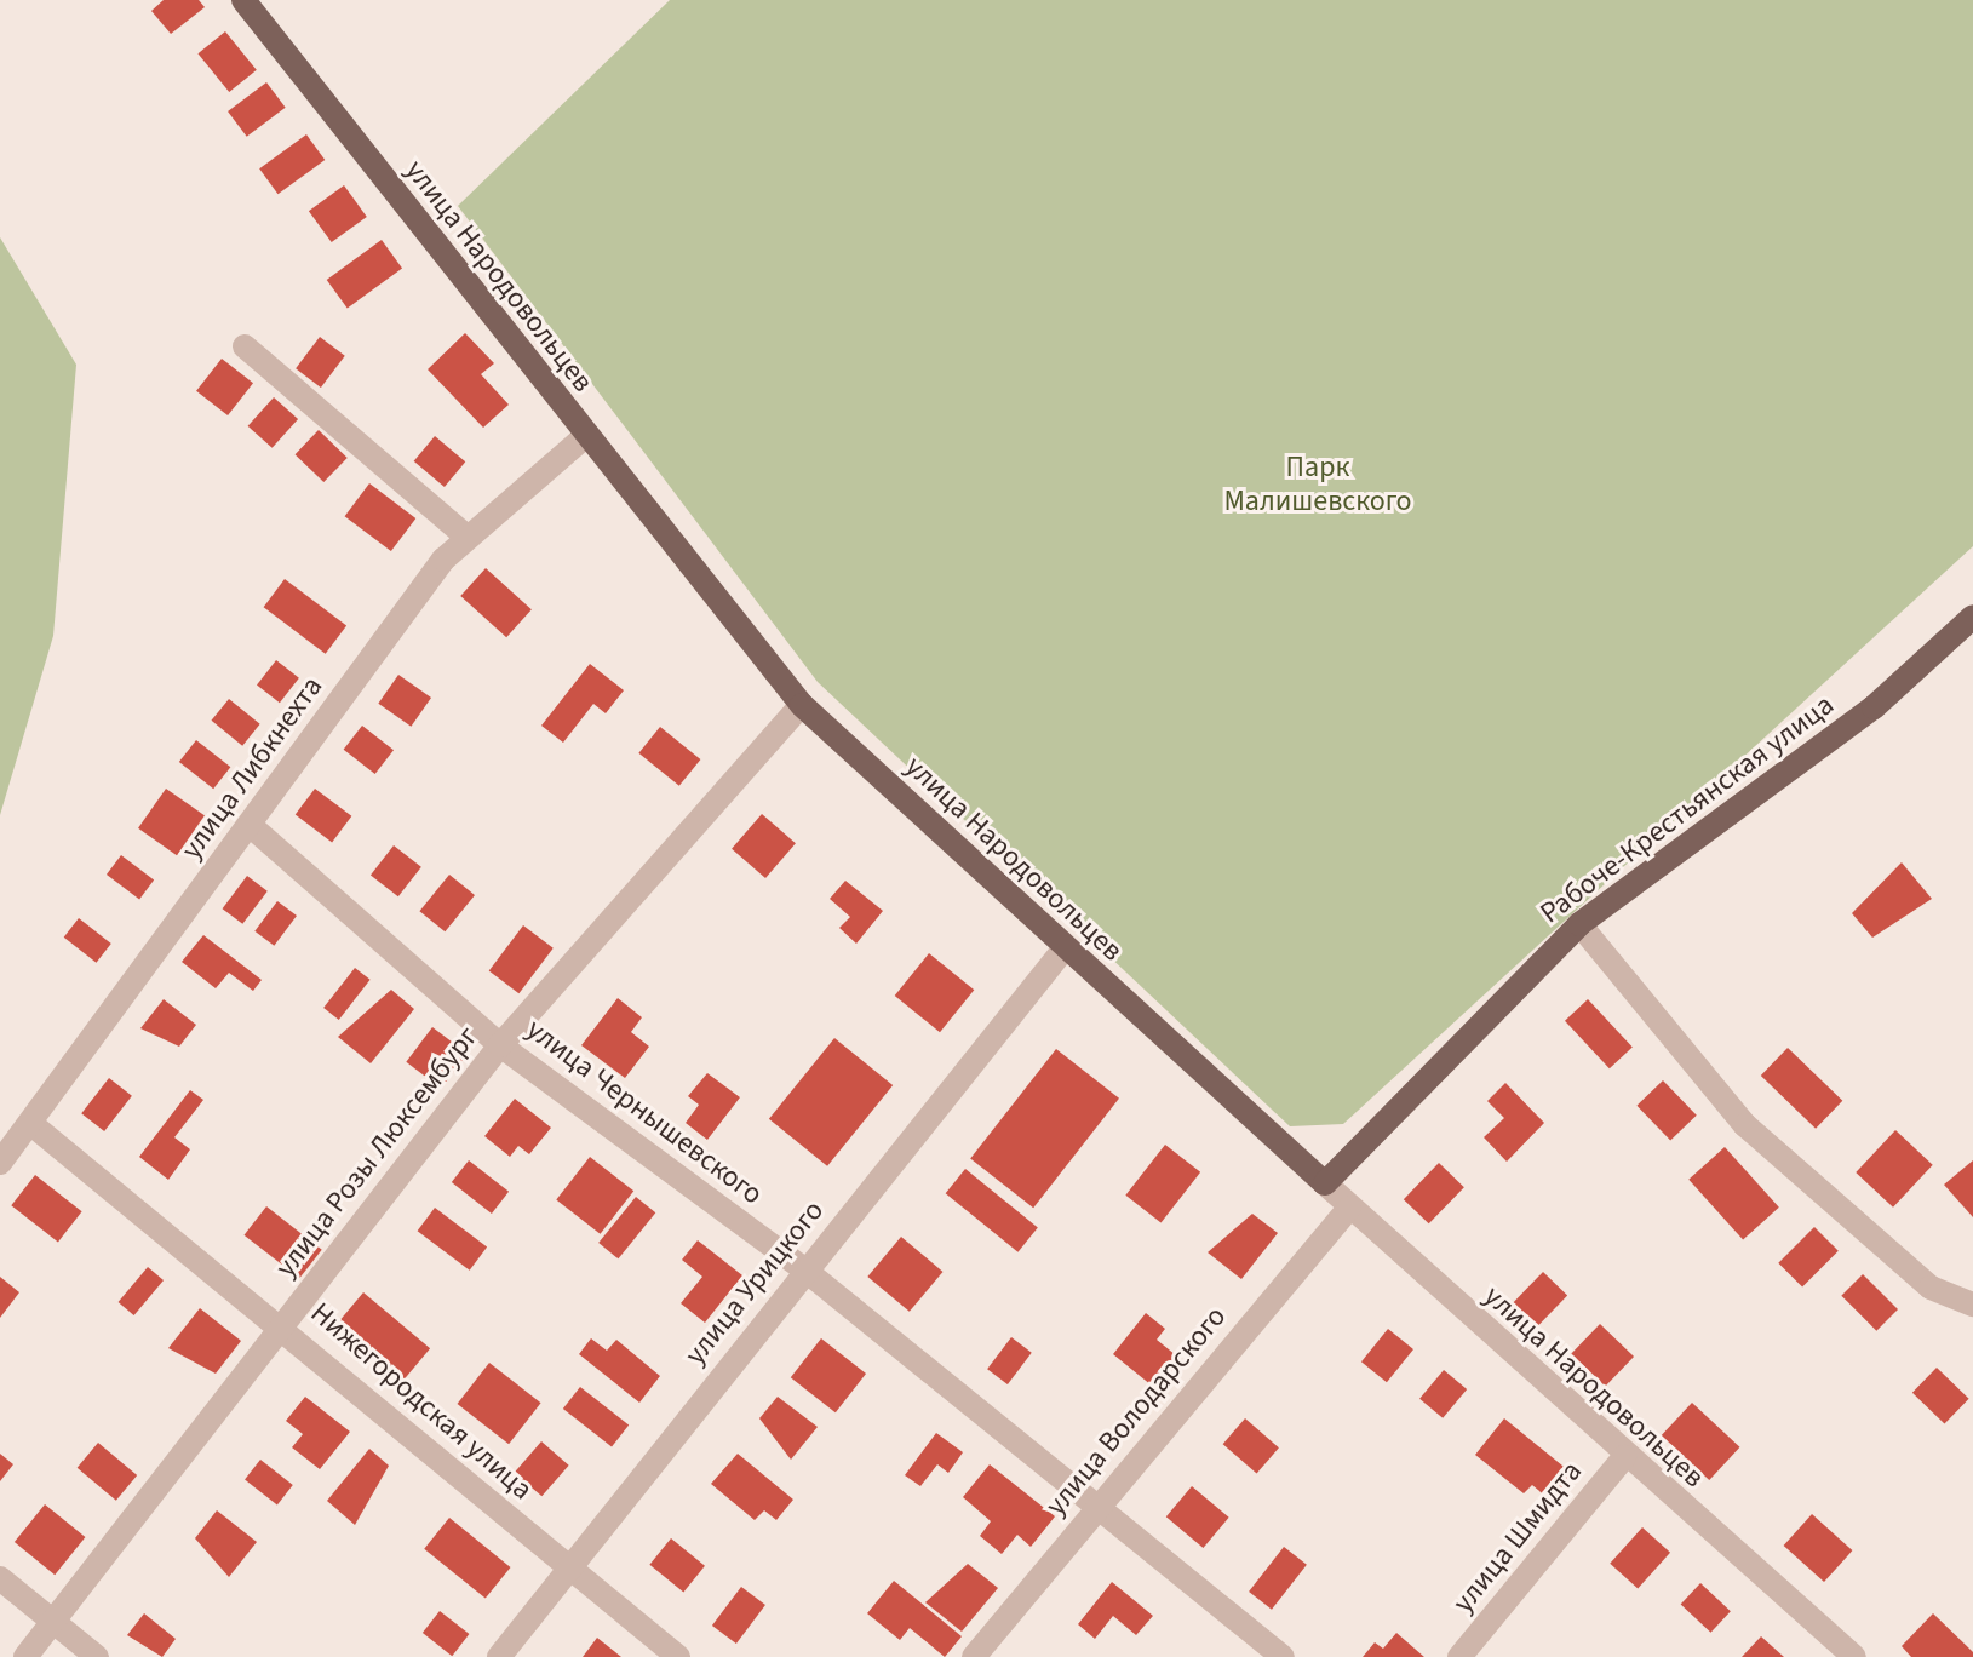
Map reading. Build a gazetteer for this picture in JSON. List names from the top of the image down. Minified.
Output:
{"streets":{"main road":["улица Народовольцев","Рабоче-Крестьянская улица"],"street":["улица Либкнехта","улица Чернышевского","улица Розы Люксембург","улица Урицкого","Нижегородская улица","улица Володарского","улица Шмидта"]},"crossings":[["улица Народовольцев","улица Либкнехта"],["улица Народовольцев","Рабоче-Крестьянская улица"],["улица Народовольцев","улица Розы Люксембург"],["улица Народовольцев","улица Урицкого"],["улица Народовольцев","улица Володарского"],["улица Народовольцев","улица Шмидта"],["улица Либкнехта","улица Чернышевского"],["улица Либкнехта","Нижегородская улица"],["улица Чернышевского","улица Розы Люксембург"],["улица Чернышевского","улица Урицкого"],["улица Чернышевского","улица Володарского"],["улица Розы Люксембург","Нижегородская улица"],["улица Урицкого","Нижегородская улица"]],"parks":["Парк Малишевского"]}
